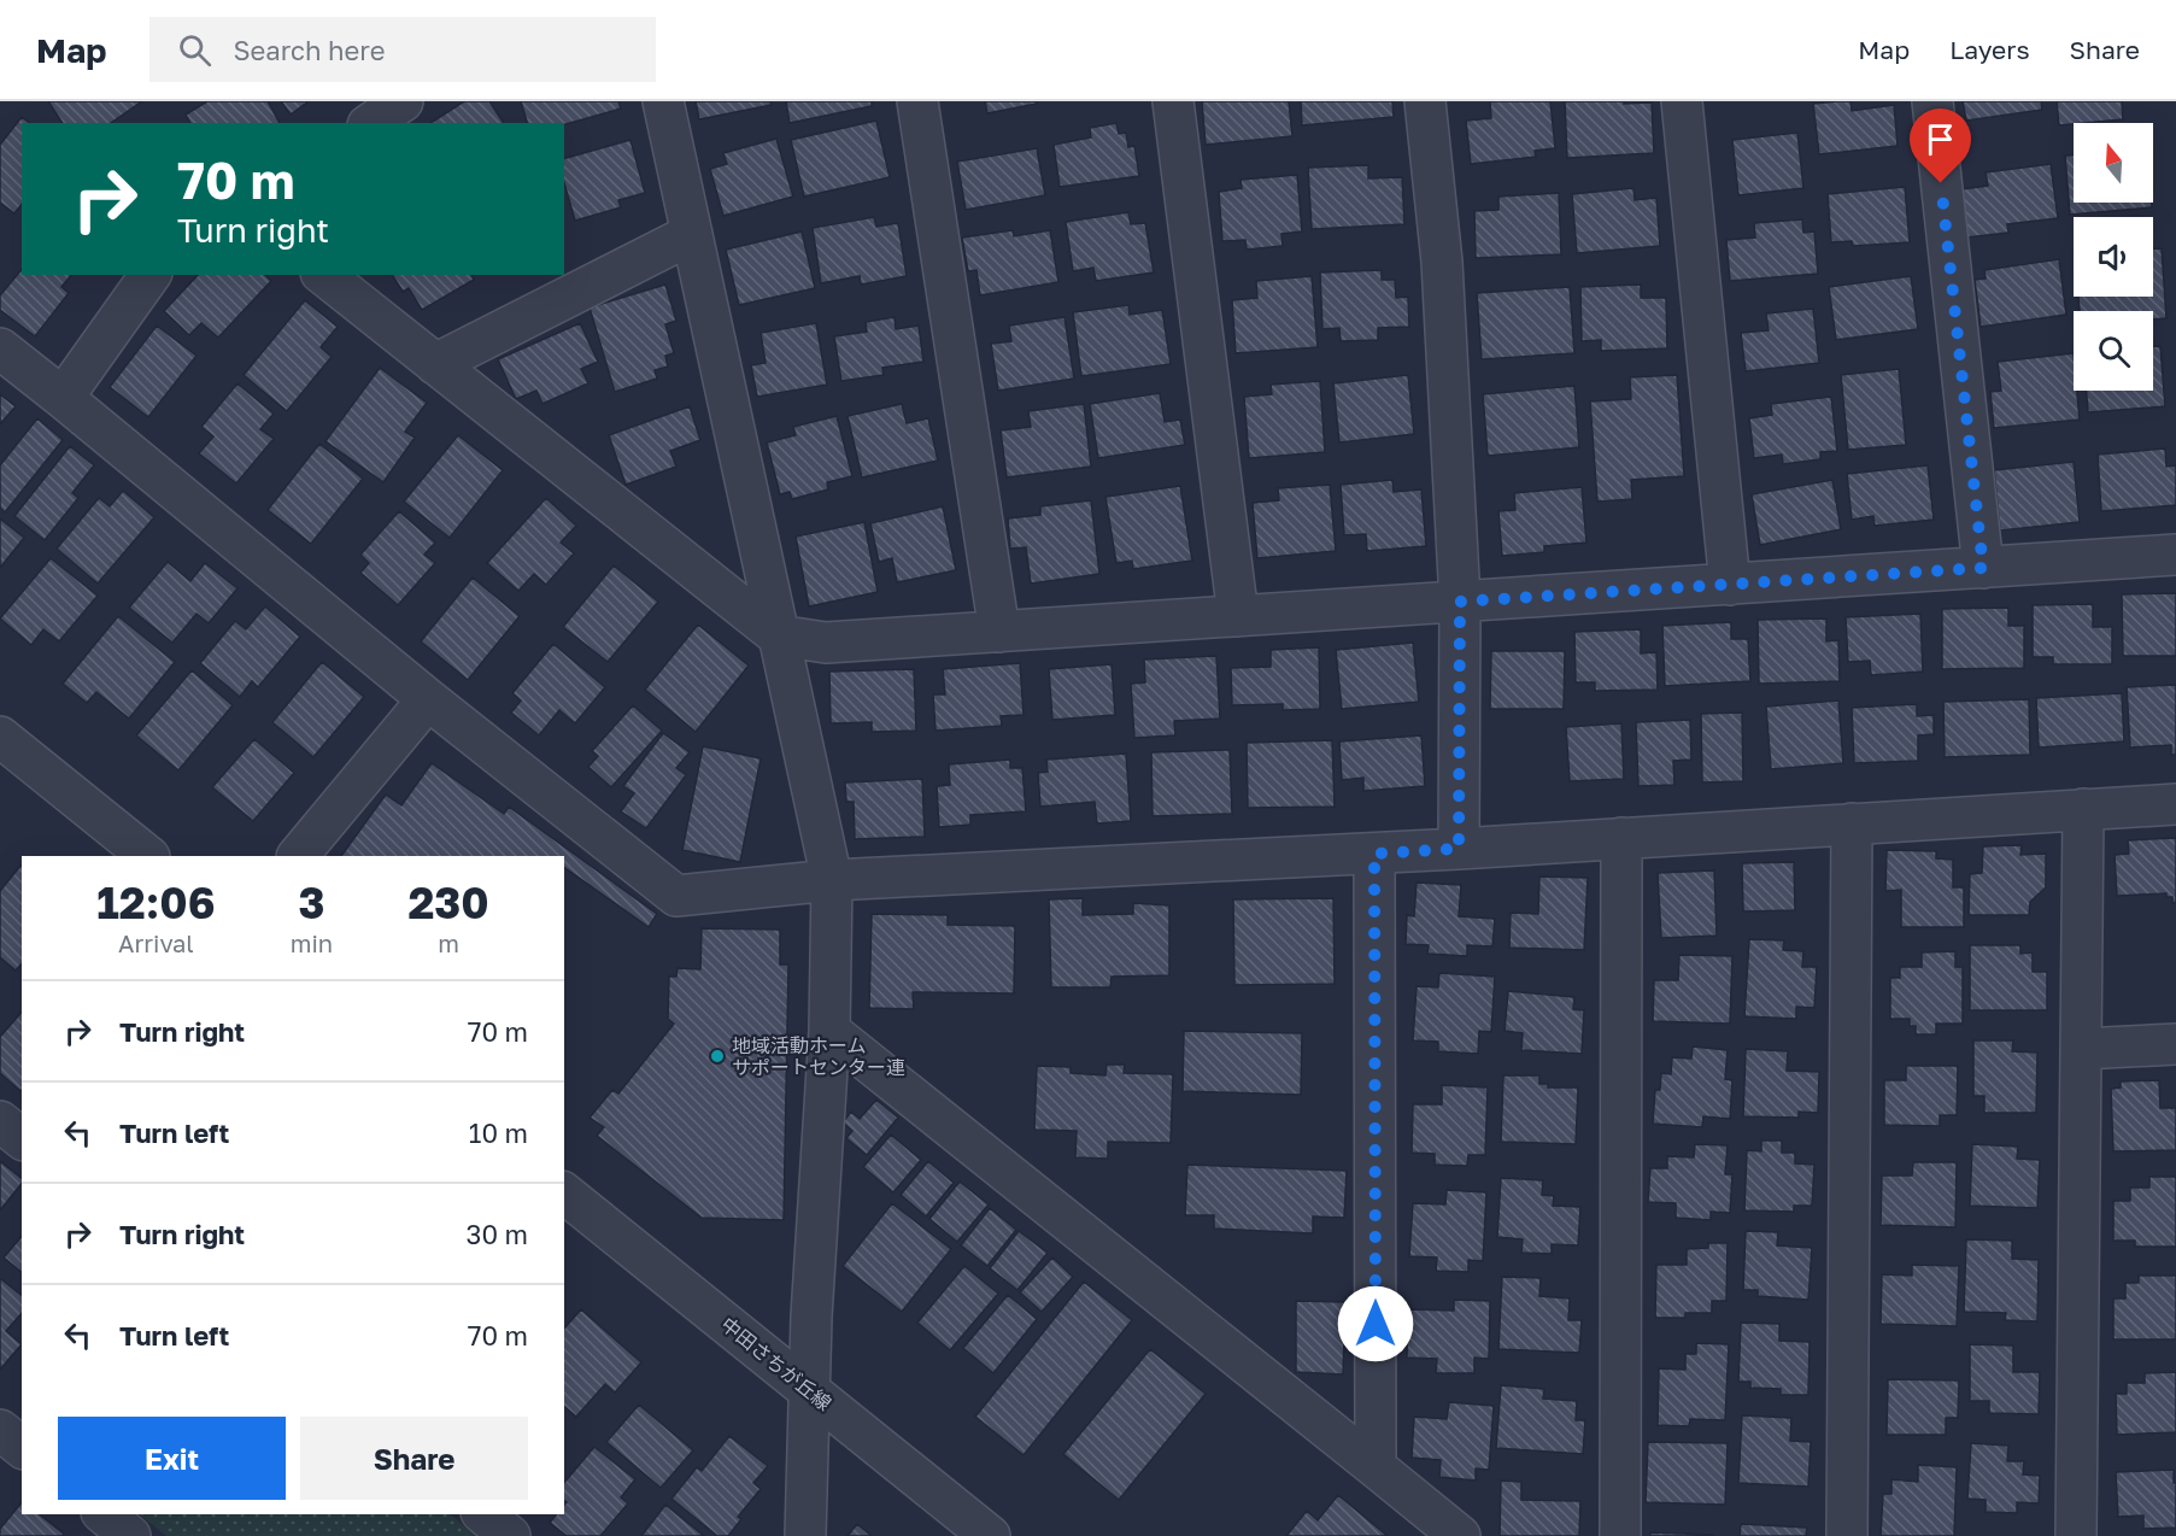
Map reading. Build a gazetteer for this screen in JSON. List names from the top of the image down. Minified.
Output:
{"streets":{"street":["中田さちが丘線"]},"places":["地域活動ホーム サポートセンター連"],"north":"top","page":{"header":"Map","search":"Search here","nav":["Map","Layers","Share"],"turn":["70 m","Turn right"],"eta":["12:06","Arrival","3","min","230","m"],"list":[{"name":"Turn right","value":"70 m"},{"name":"Turn left","value":"10 m"},{"name":"Turn right","value":"30 m"},{"name":"Turn left","value":"70 m"}],"buttons":["Exit","Share"]}}
